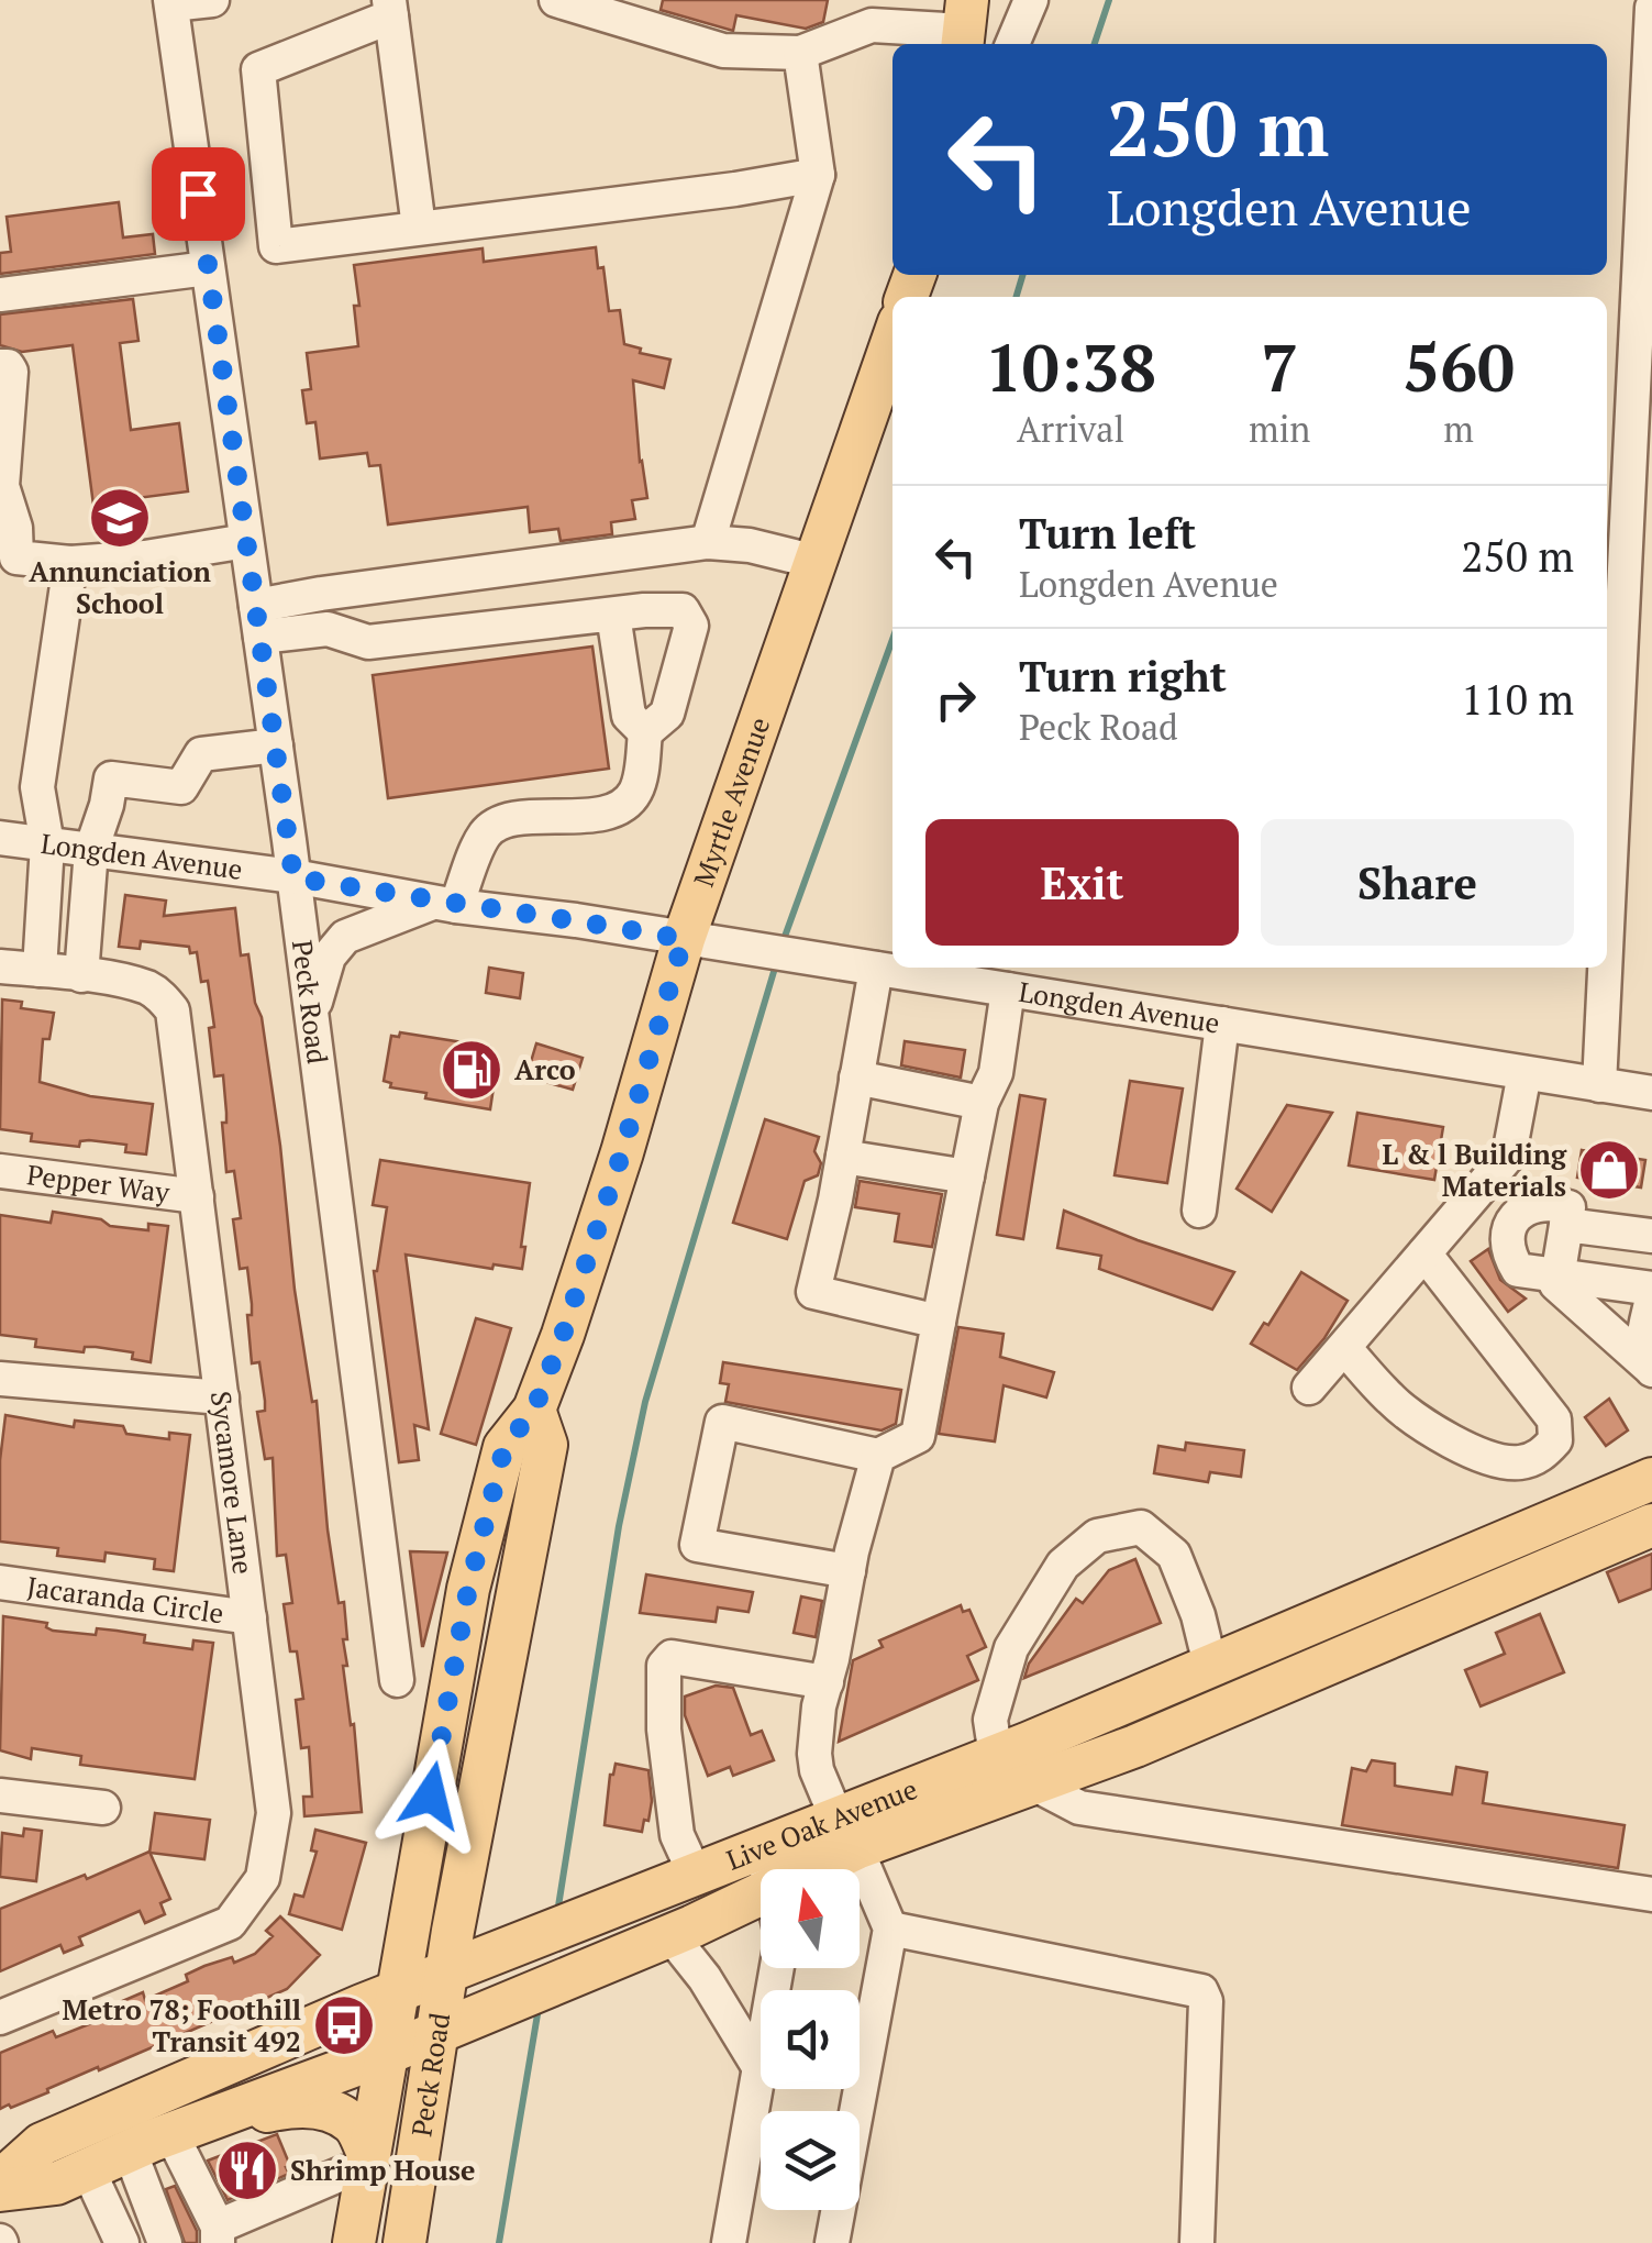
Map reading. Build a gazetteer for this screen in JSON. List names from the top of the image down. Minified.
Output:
{"streets":{"main road":["Myrtle Avenue","Peck Road","Live Oak Avenue"],"street":["Longden Avenue","Pepper Way","Sycamore Lane","Jacaranda Circle"]},"crossings":[["Myrtle Avenue","Longden Avenue"],["Myrtle Avenue","Peck Road"],["Myrtle Avenue","Live Oak Avenue"],["Longden Avenue","Peck Road"],["Peck Road","Live Oak Avenue"],["Pepper Way","Sycamore Lane"],["Sycamore Lane","Jacaranda Circle"]],"places":{"school or university":["Annunciation School"],"fuel station":["Arco"],"shop":["L & l Building Materials"],"bus stop":["Metro 78; Foothill Transit 492"],"restaurant":["Shrimp House"]},"north":"top","page":{"turn":["250 m","Longden Avenue"],"eta":["10:38","Arrival","7","min","560","m"],"list":[{"name":"Turn left","note":"Longden Avenue","value":"250 m"},{"name":"Turn right","note":"Peck Road","value":"110 m"}],"buttons":["Exit","Share"]}}
